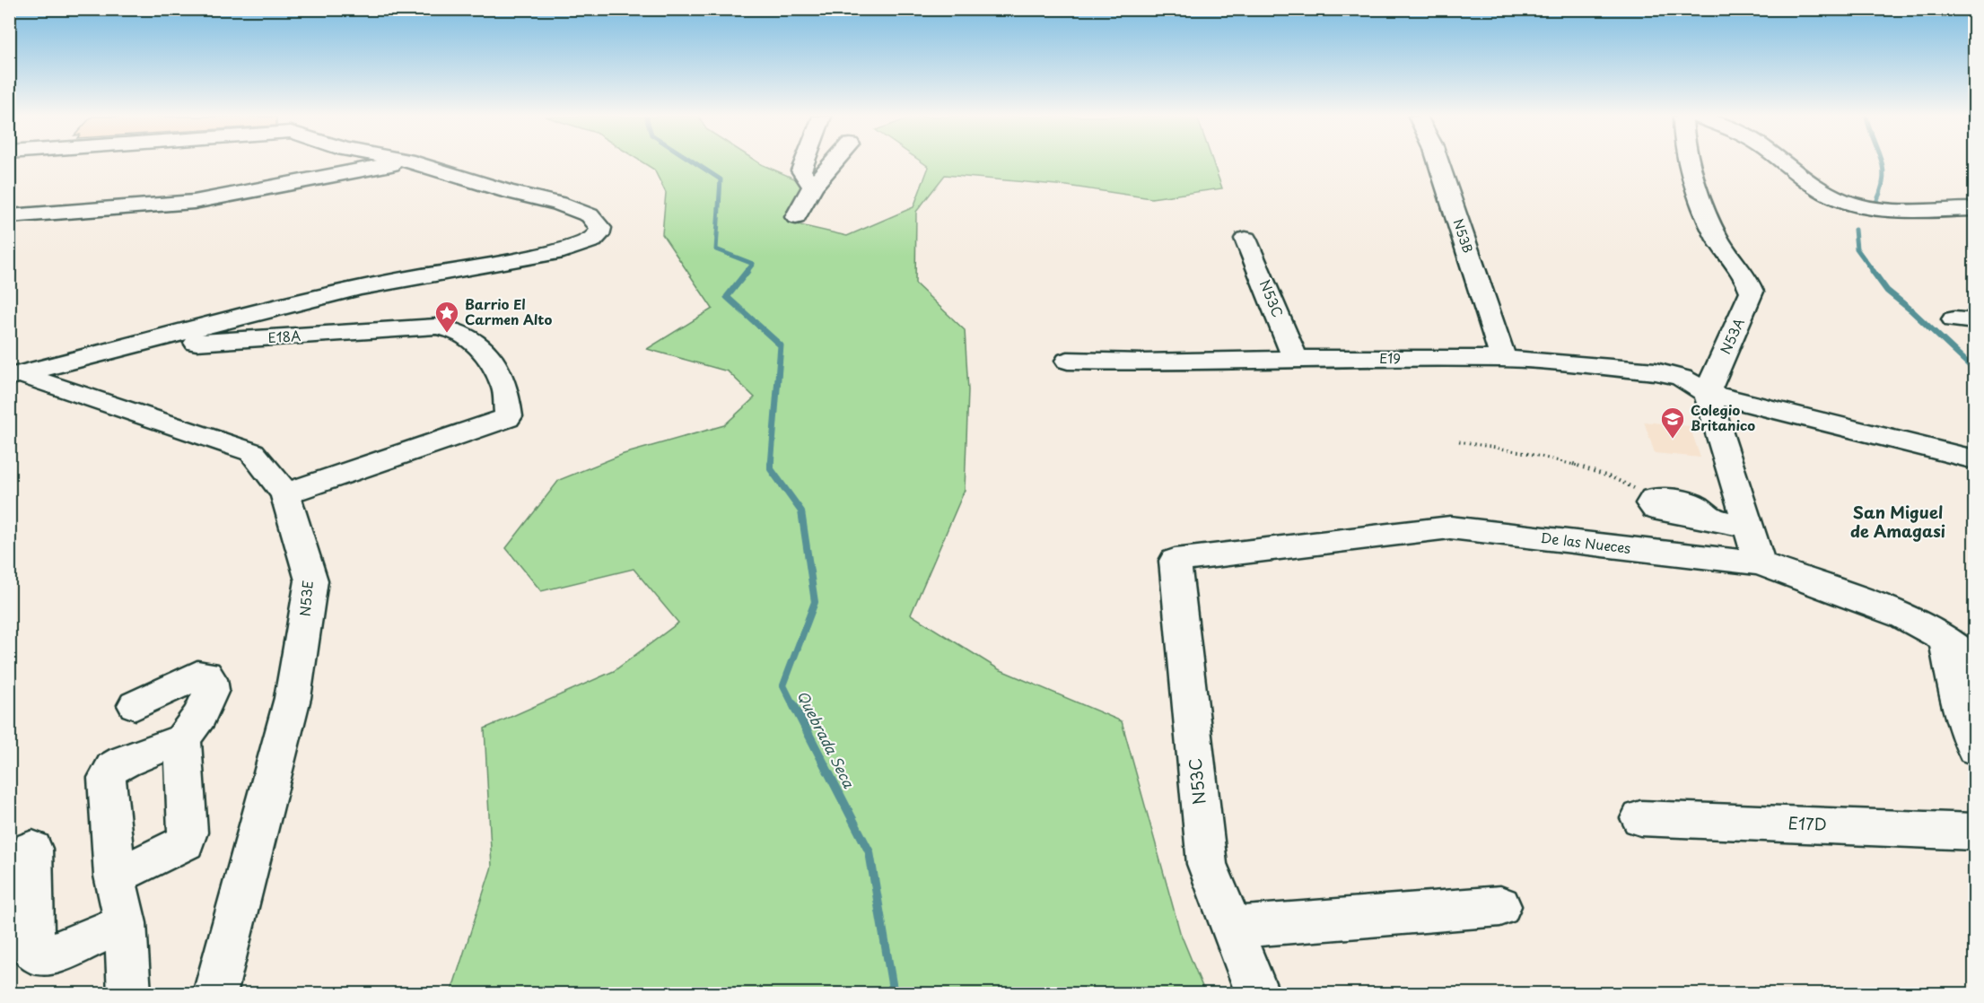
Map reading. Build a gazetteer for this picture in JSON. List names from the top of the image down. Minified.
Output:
{"streets":{"street":["N53B","N53C","N53A","E18A","E19","De las Nueces","N53E","E17D"]},"crossings":[["N53B","E19"],["N53C","E19"],["N53C","De las Nueces"],["N53A","E19"],["E18A","N53E"]],"districts":["San Miguel de Amagasi"],"water":["Quebrada Seca"],"places":{"place":["Barrio El Carmen Alto"],"school or university":["Colegio Britanico"]}}
